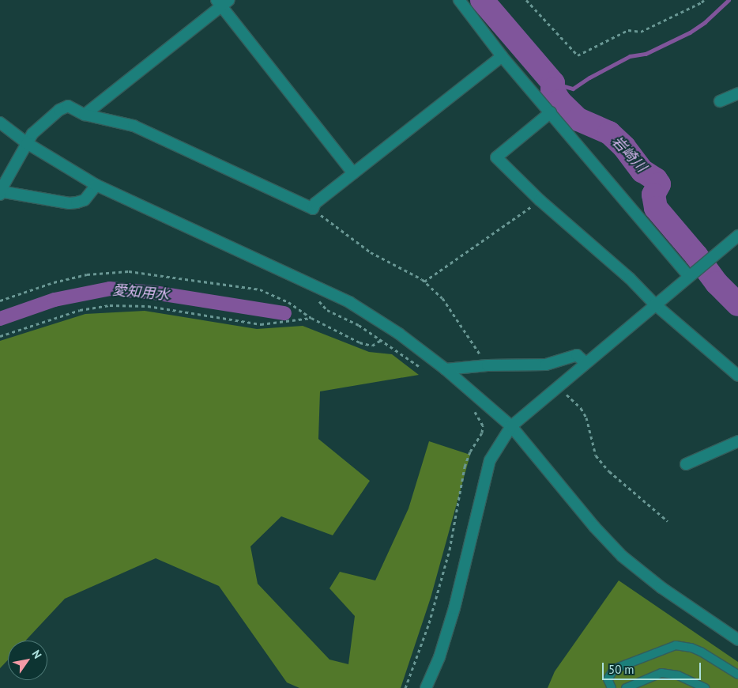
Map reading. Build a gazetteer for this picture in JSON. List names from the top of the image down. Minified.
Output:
{"water":["岩崎川","愛知用水"],"scale_bar":"50 m","north":"top right"}
